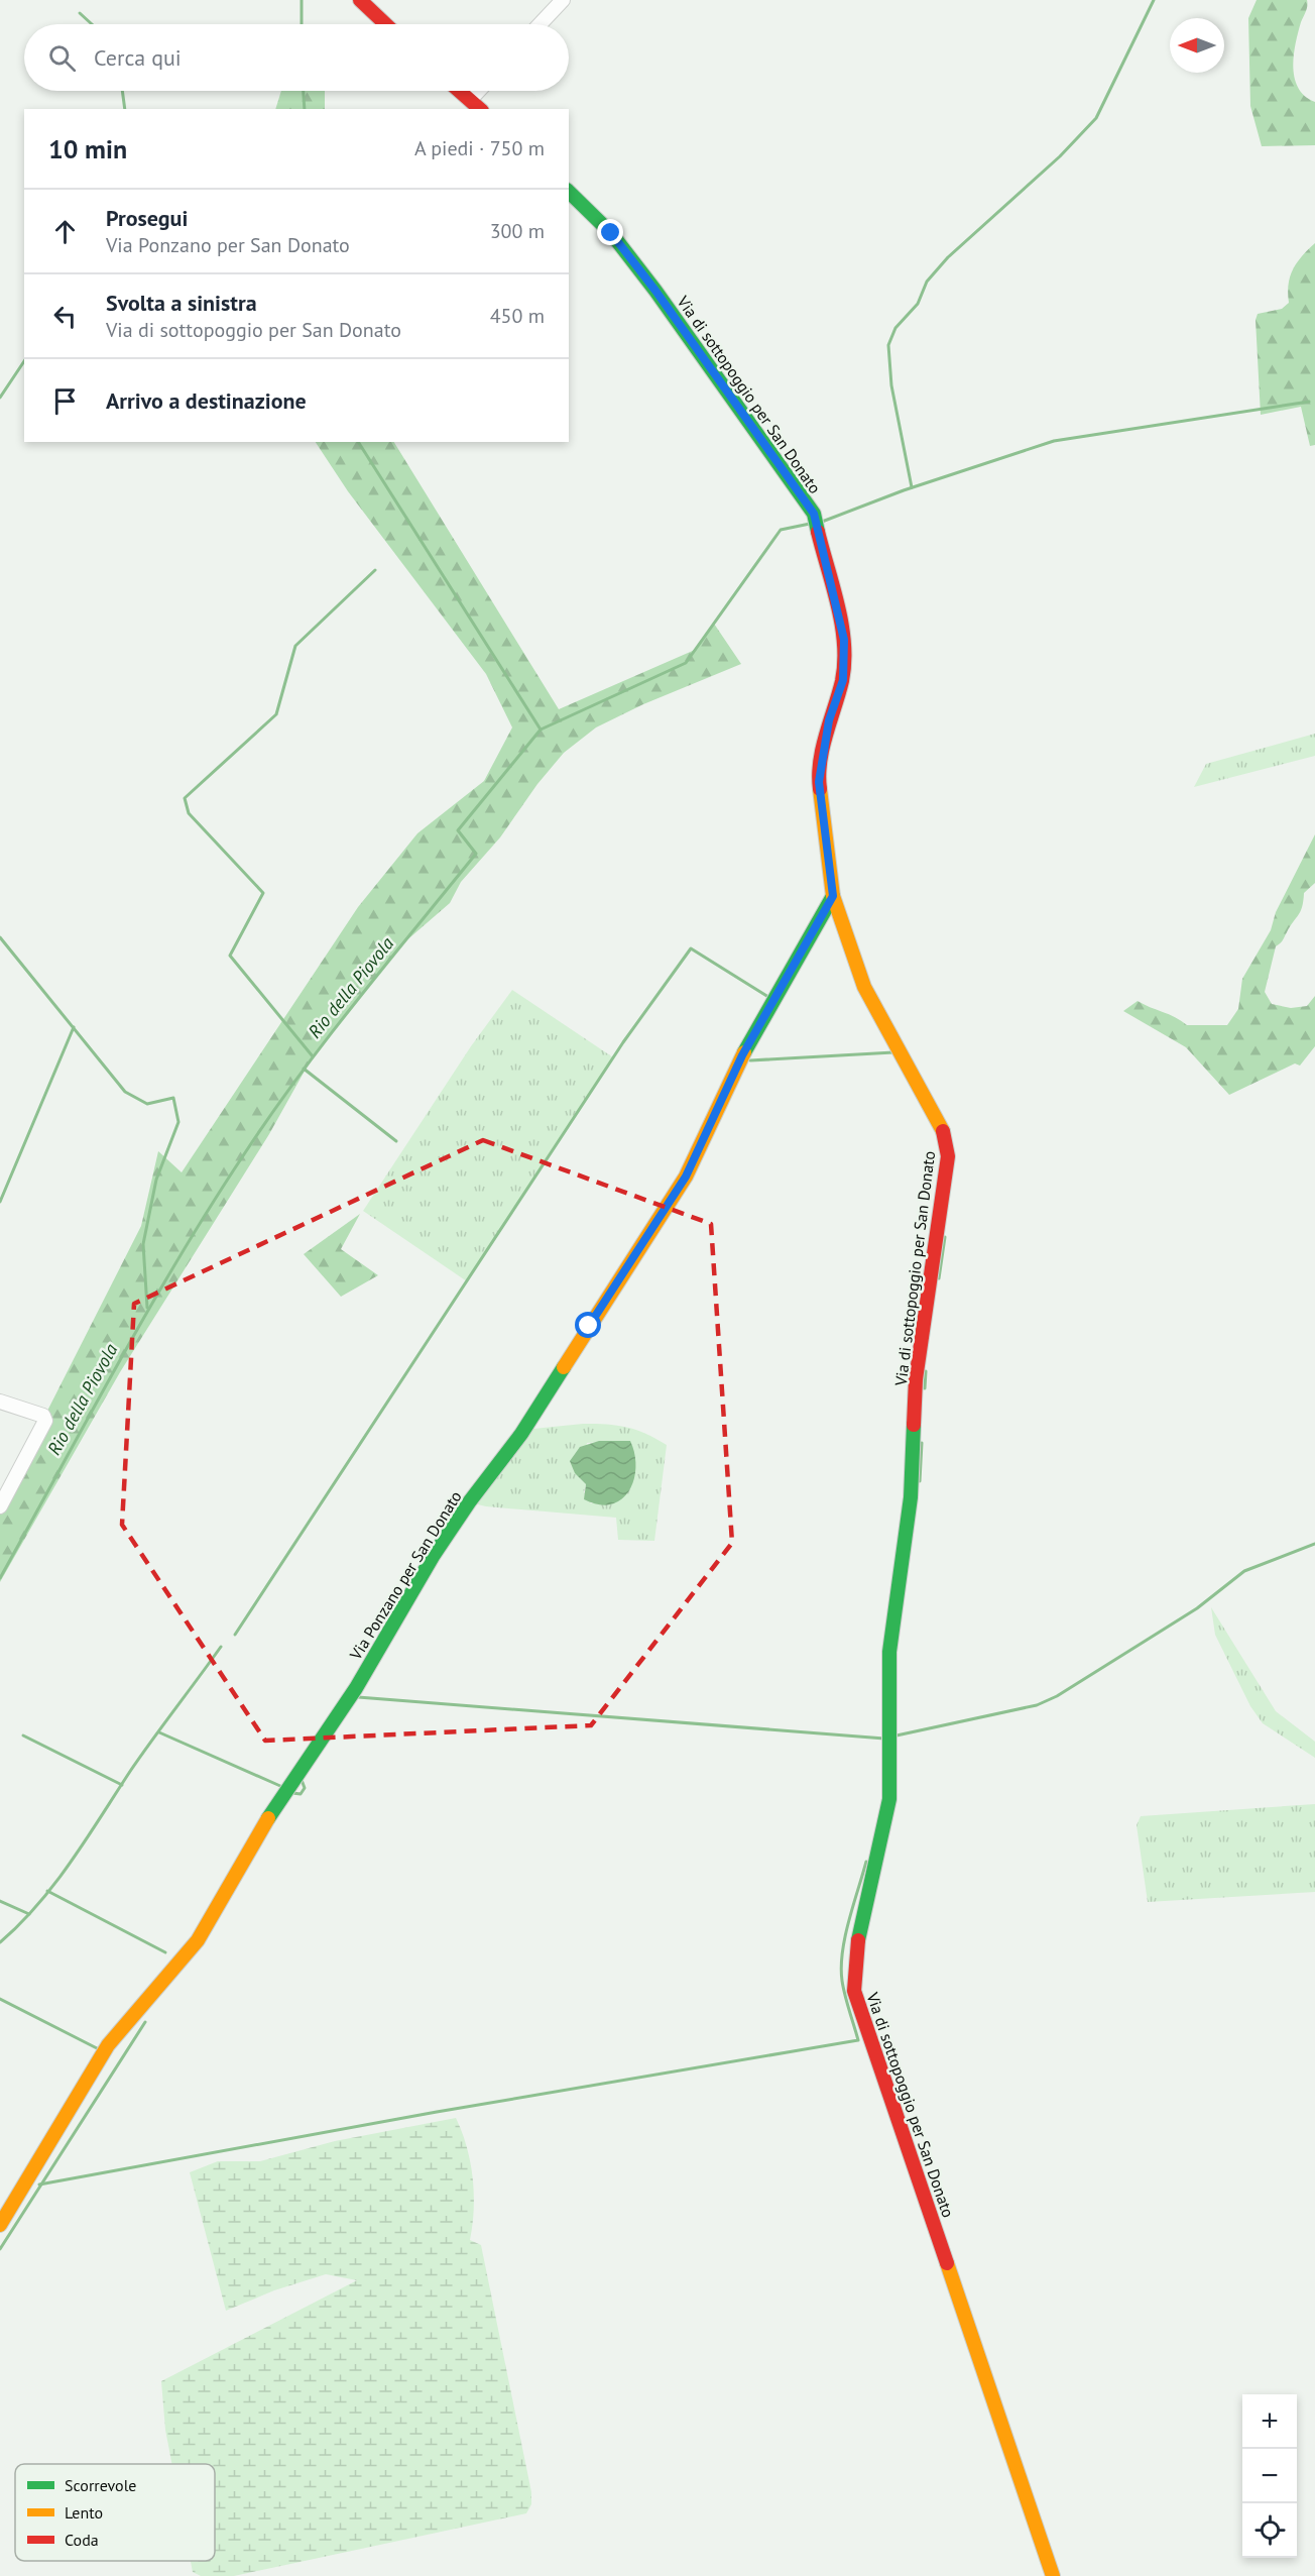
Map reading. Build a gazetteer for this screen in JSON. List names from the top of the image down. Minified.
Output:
{"streets":{"street":["Via di sottopoggio per San Donato","Via Ponzano per San Donato"]},"crossings":[["Via di sottopoggio per San Donato","Via Ponzano per San Donato"]],"water":["Rio della Piovola"],"legend":["Scorrevole","Lento","Coda"],"north":"left","page":{"search":"Cerca qui","heading":["10 min","A piedi · 750 m"],"list":[["Prosegui","Via Ponzano per San Donato","300 m"],["Svolta a sinistra","Via di sottopoggio per San Donato","450 m"],"Arrivo a destinazione"],"map_buttons":["+","−"]}}
